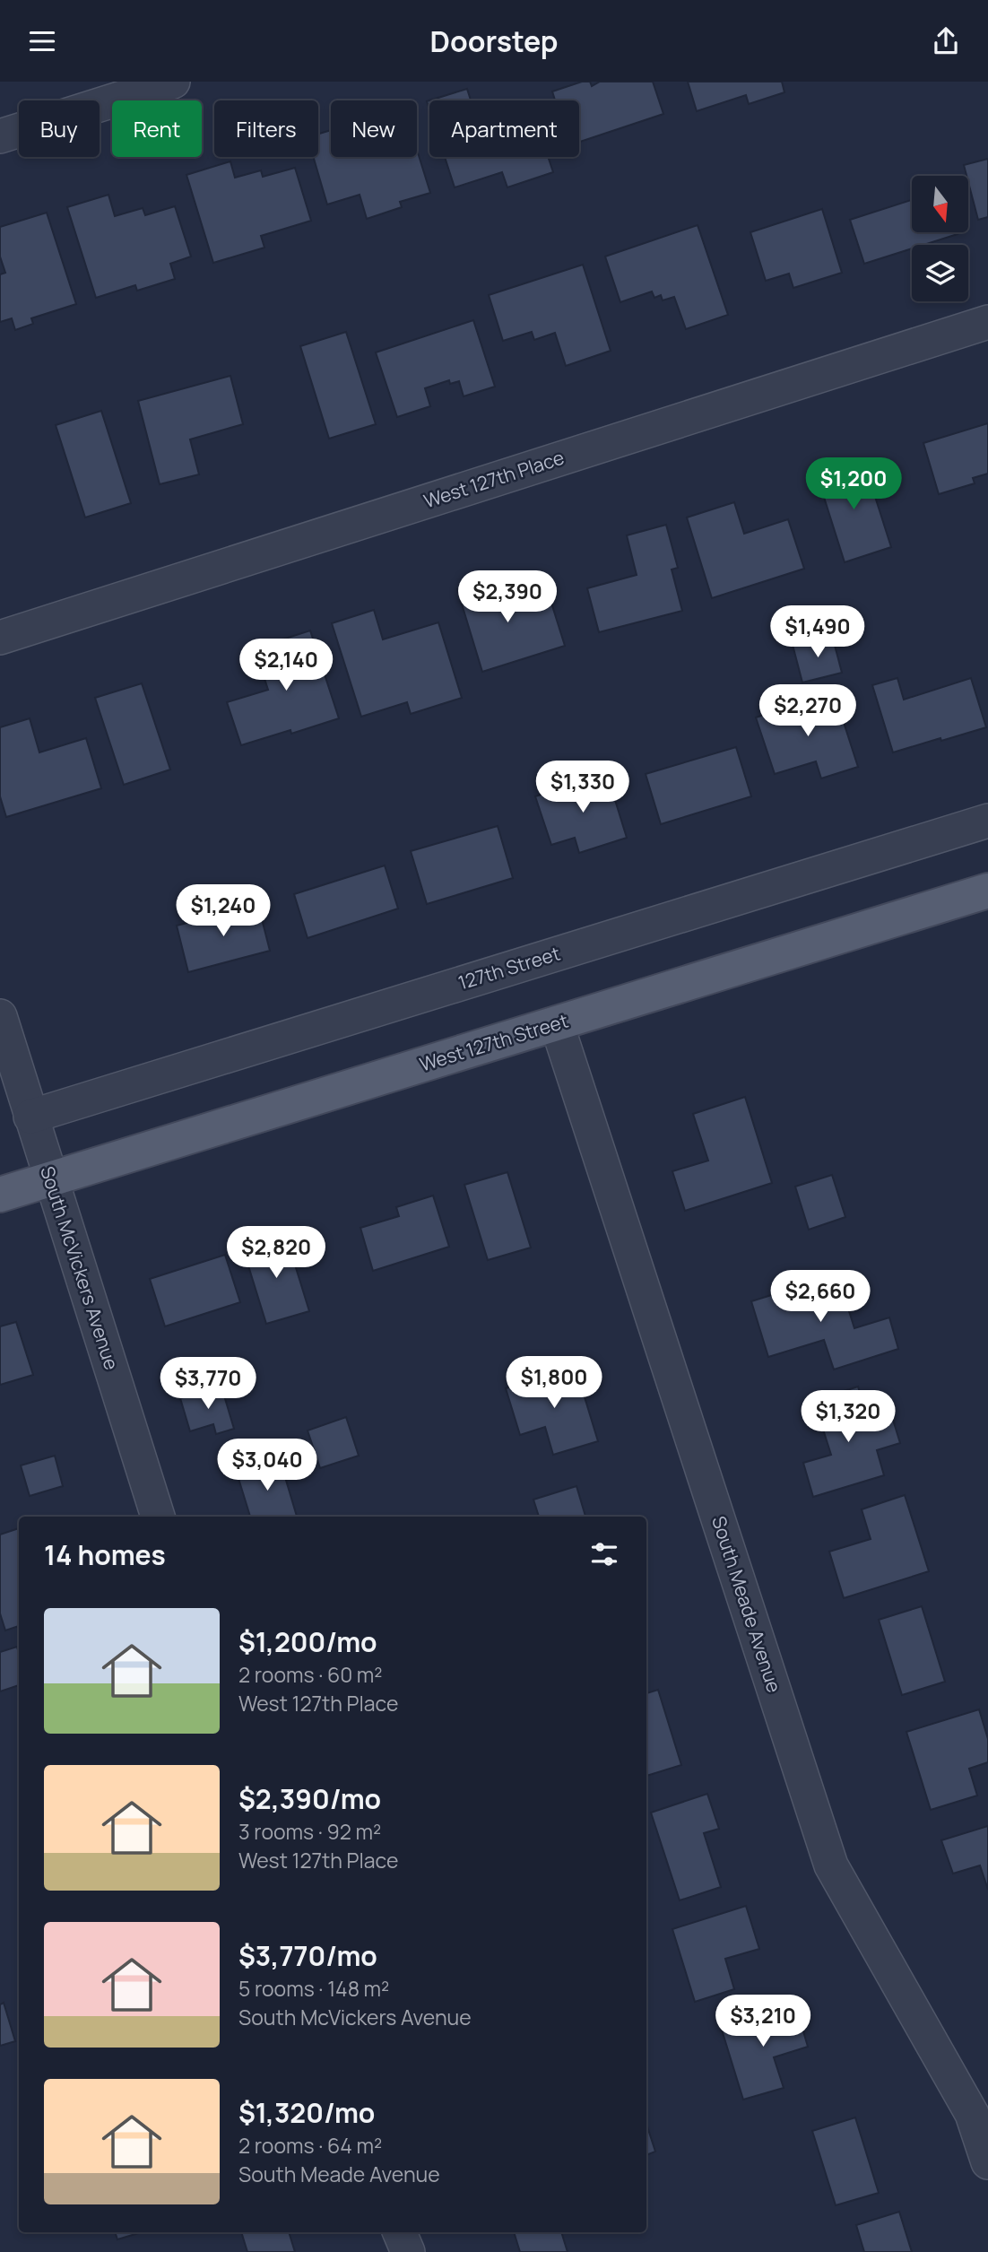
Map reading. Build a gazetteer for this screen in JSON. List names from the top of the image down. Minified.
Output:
{"streets":{"main road":["West 127th Street"],"street":["West 127th Place","127th Street","South McVickers Avenue","South Meade Avenue"]},"crossings":[["127th Street","South McVickers Avenue"],["West 127th Street","South McVickers Avenue"],["West 127th Street","South Meade Avenue"]],"north":"bottom","page":{"header":"Doorstep","chip":["Buy","Rent","Filters","New","Apartment"],"price":["$1,200","$2,390","$1,490","$2,140","$2,270","$1,330","$1,240","$2,820","$2,660","$1,800","$3,770","$1,320","$3,040","$3,210"],"heading":"14 homes","list":[{"name":"$1,200/mo","note":"2 rooms · 60 m² · West 127th Place"},{"name":"$2,390/mo","note":"3 rooms · 92 m² · West 127th Place"},{"name":"$3,770/mo","note":"5 rooms · 148 m² · South McVickers Avenue"},{"name":"$1,320/mo","note":"2 rooms · 64 m² · South Meade Avenue"}]}}
